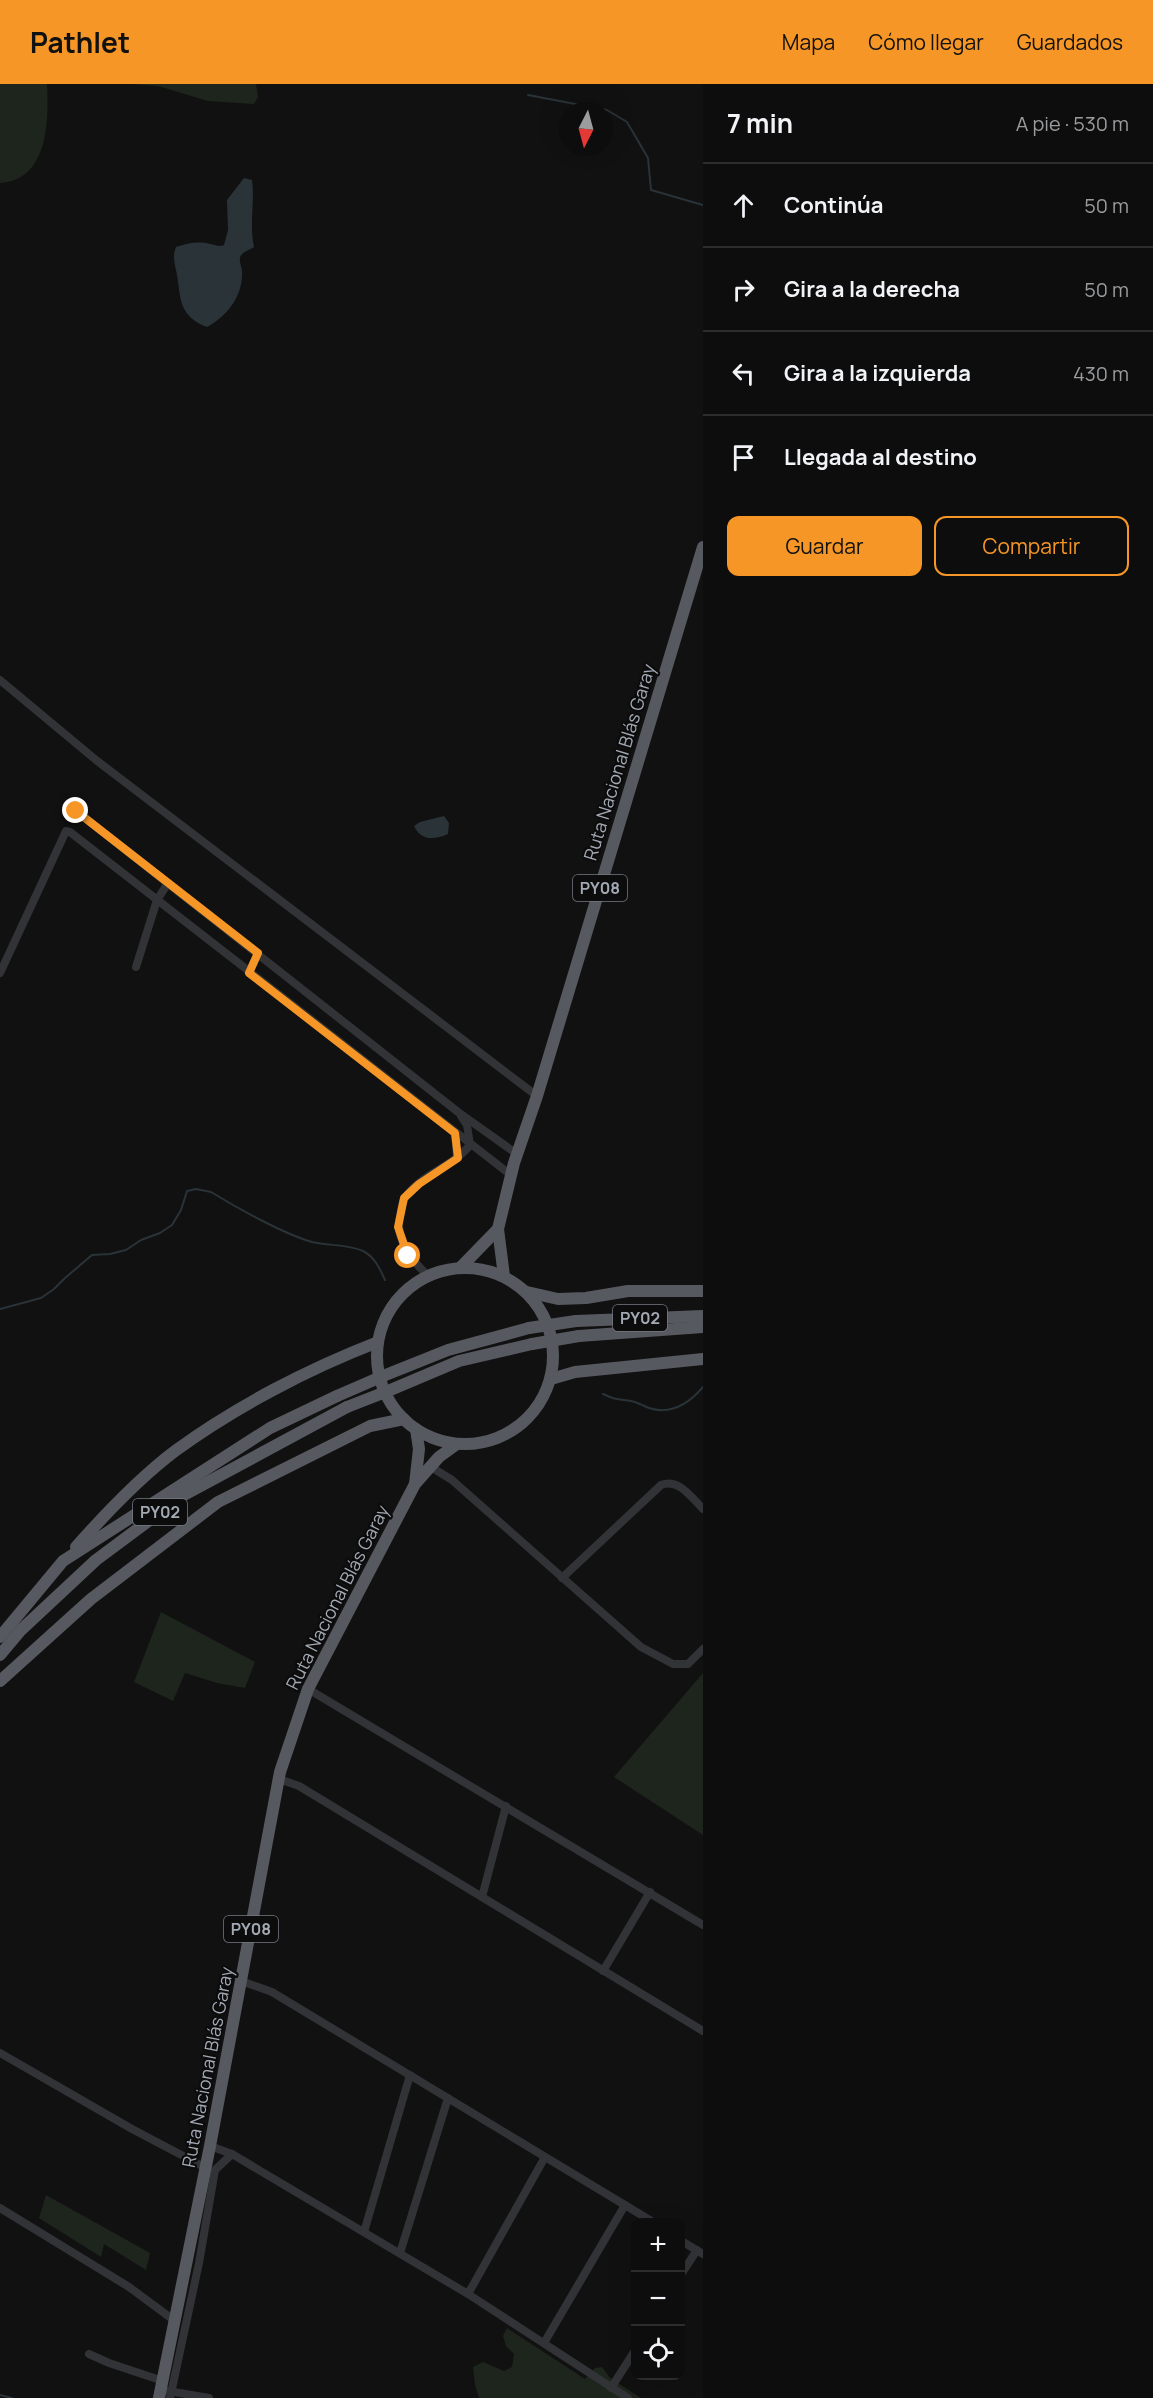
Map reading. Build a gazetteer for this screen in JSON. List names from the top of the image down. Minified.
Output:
{"streets":{"highway":["Ruta Nacional Blás Garay","PY08","PY02"]},"north":"bottom","page":{"header":"Pathlet","nav":["Mapa","Cómo llegar","Guardados"],"heading":["7 min","A pie · 530 m"],"list":[["Continúa","50 m"],["Gira a la derecha","50 m"],["Gira a la izquierda","430 m"],"Llegada al destino"],"buttons":["Guardar","Compartir"],"map_buttons":["+","−"]}}
